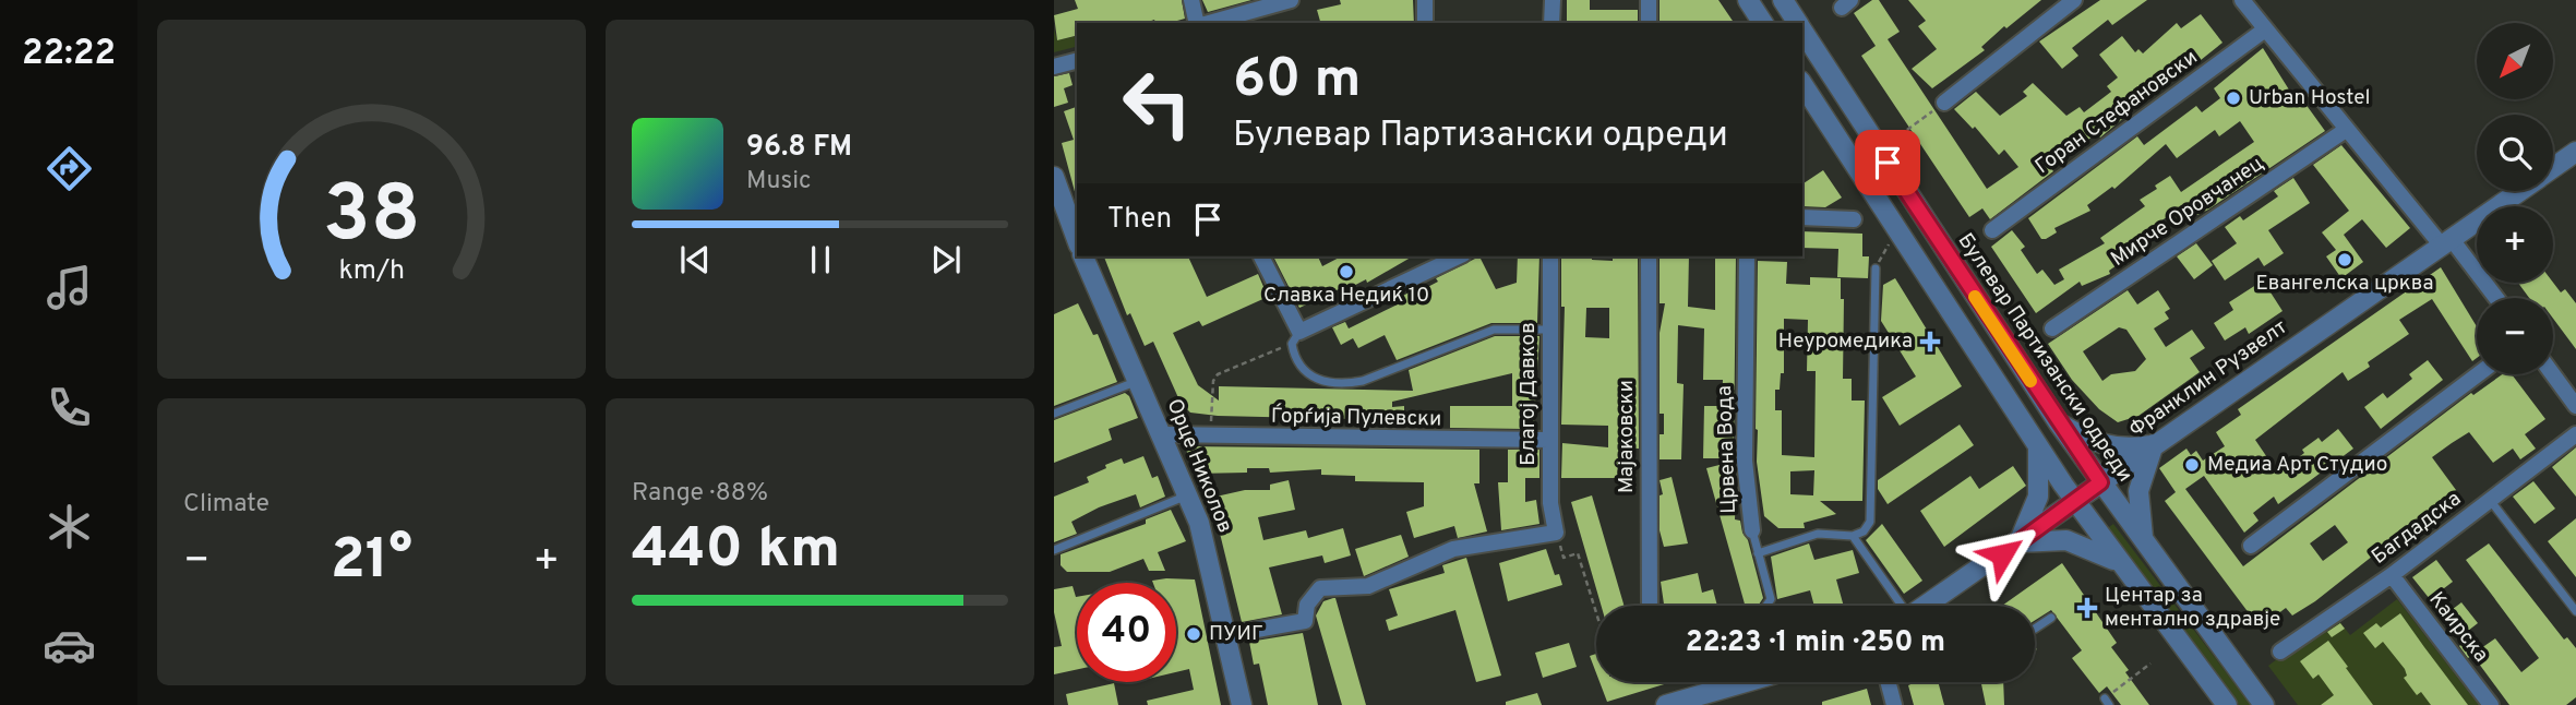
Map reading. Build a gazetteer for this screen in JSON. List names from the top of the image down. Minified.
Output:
{"streets":{"street":["Горан Стефановски","Мирче Оровчанец","Булевар Партизански одреди","Франклин Рузвелт","Благој Давков","Ѓорѓиja Пулевски","Мајаковски","Црвена Вода","Орце Николов","Багдадска","Каирска"]},"crossings":[["Булевар Партизански одреди","Франклин Рузвелт"],["Благој Давков","Ѓорѓиja Пулевски"],["Ѓорѓиja Пулевски","Орце Николов"],["Багдадска","Каирска"]],"places":{"other":["Urban Hostel","Евангелска црква","Славка Недиќ 10","Медиа Арт Студио","ПУИГ"],"health":["Неуромедика","Центар за ментално здравје"]},"north":"bottom left","page":{"tabs":"22:22","map_buttons":["+","−"],"turn":["60 m","Булевар Партизански одреди"],"song":["96.8 FM","Music"],"then":"Then","tile":["Climate",["Range · 88%","440 km"]],"heat":["−","21°","+"],"limit":"40","trip":"22:23 · 1 min · 250 m","gauge":["38","km/h"]}}
